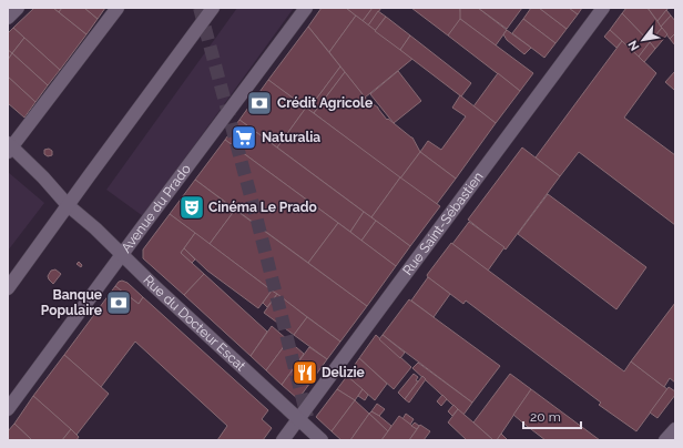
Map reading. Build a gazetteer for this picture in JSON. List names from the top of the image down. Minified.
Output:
{"streets":{"street":["Avenue du Prado","Rue Saint-Sébastien","Rue du Docteur Escat"]},"crossings":[["Avenue du Prado","Rue du Docteur Escat"],["Rue Saint-Sébastien","Rue du Docteur Escat"]],"places":{"bank":["Crédit Agricole","Banque Populaire"],"supermarket":["Naturalia"],"theatre":["Cinéma Le Prado"],"restaurant":["Delizie"]},"scale_bar":"20 m","north":"bottom left"}
